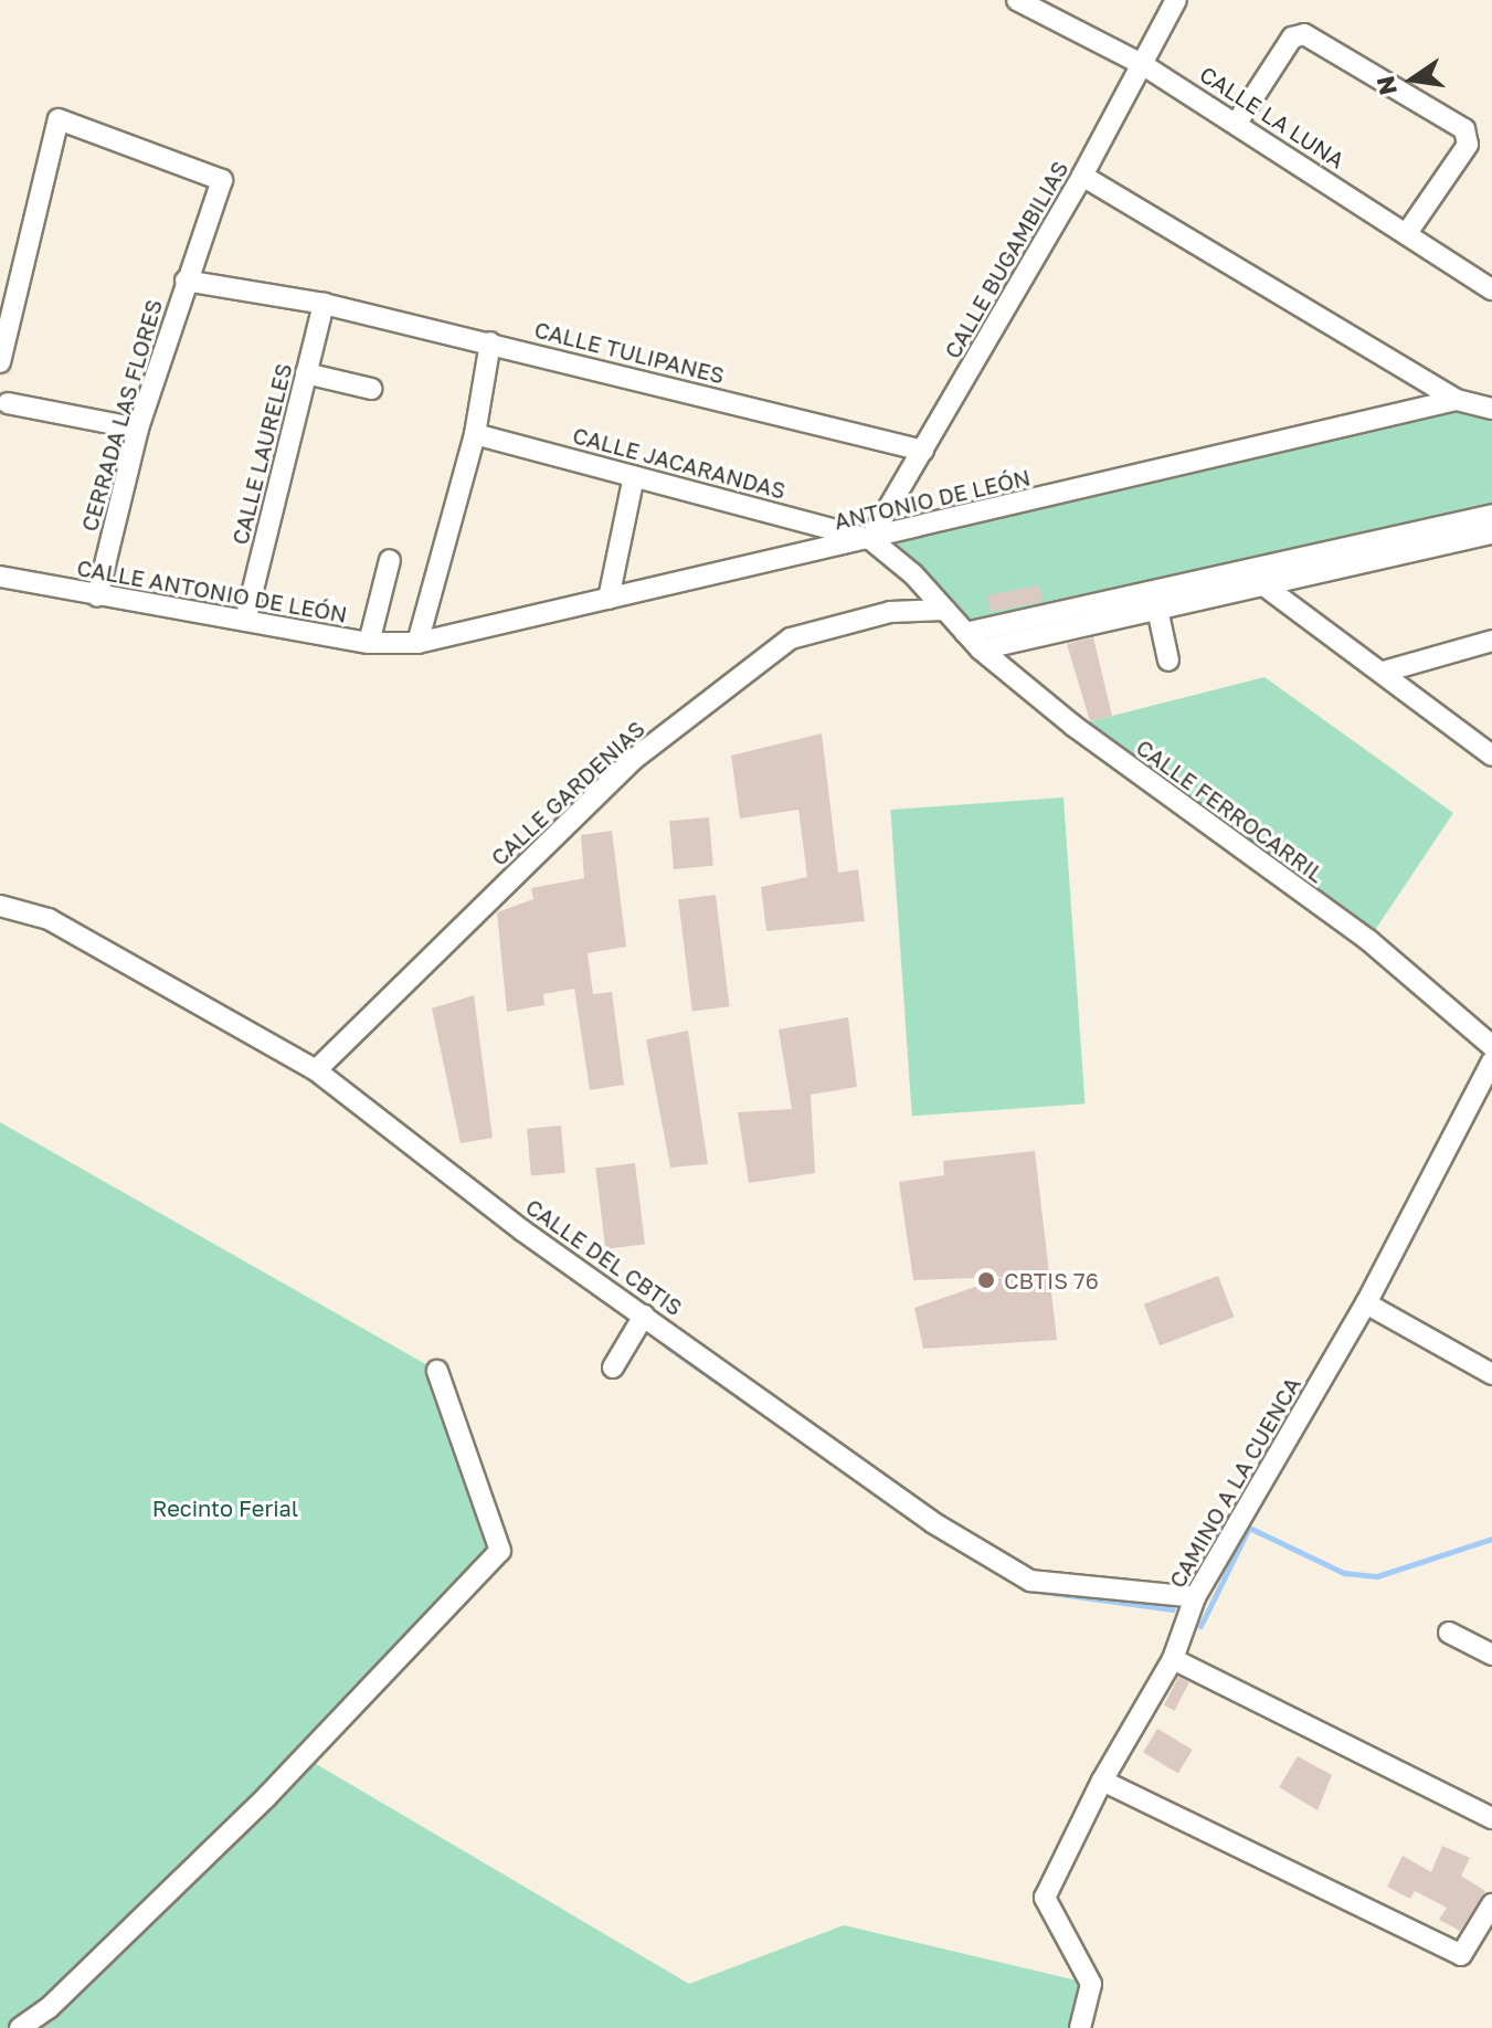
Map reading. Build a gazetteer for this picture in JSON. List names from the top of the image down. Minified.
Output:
{"streets":{"street":["CALLE LA LUNA","CALLE BUGAMBILIAS","CALLE TULIPANES","CERRADA LAS FLORES","CALLE LAURELES","CALLE JACARANDAS","ANTONIO DE LEÓN","CALLE ANTONIO DE LEÓN","CALLE GARDENIAS","CALLE FERROCARRIL","CALLE DEL CBTIS","CAMINO A LA CUENCA"]},"crossings":[["CALLE LA LUNA","CALLE BUGAMBILIAS"],["CALLE BUGAMBILIAS","CALLE TULIPANES"],["CALLE BUGAMBILIAS","CALLE JACARANDAS"],["CALLE BUGAMBILIAS","ANTONIO DE LEÓN"],["CALLE BUGAMBILIAS","CALLE FERROCARRIL"],["CALLE TULIPANES","CERRADA LAS FLORES"],["CALLE TULIPANES","CALLE LAURELES"],["CERRADA LAS FLORES","CALLE LAURELES"],["CERRADA LAS FLORES","CALLE ANTONIO DE LEÓN"],["CALLE LAURELES","CALLE ANTONIO DE LEÓN"],["CALLE JACARANDAS","ANTONIO DE LEÓN"],["CALLE JACARANDAS","CALLE FERROCARRIL"],["ANTONIO DE LEÓN","CALLE ANTONIO DE LEÓN"],["ANTONIO DE LEÓN","CALLE FERROCARRIL"],["CALLE GARDENIAS","CALLE FERROCARRIL"],["CALLE GARDENIAS","CALLE DEL CBTIS"],["CALLE DEL CBTIS","CAMINO A LA CUENCA"]],"parks":["Recinto Ferial"],"places":["CBTIS 76"],"north":"left"}
